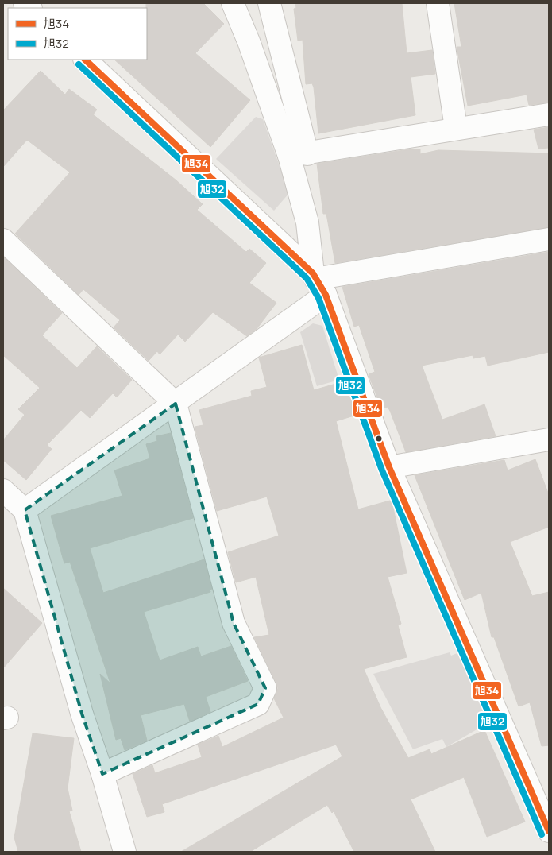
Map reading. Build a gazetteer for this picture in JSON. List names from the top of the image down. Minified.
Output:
{"lines":["transit line 旭34","transit line 旭32"],"legend":["旭34","旭32"]}
